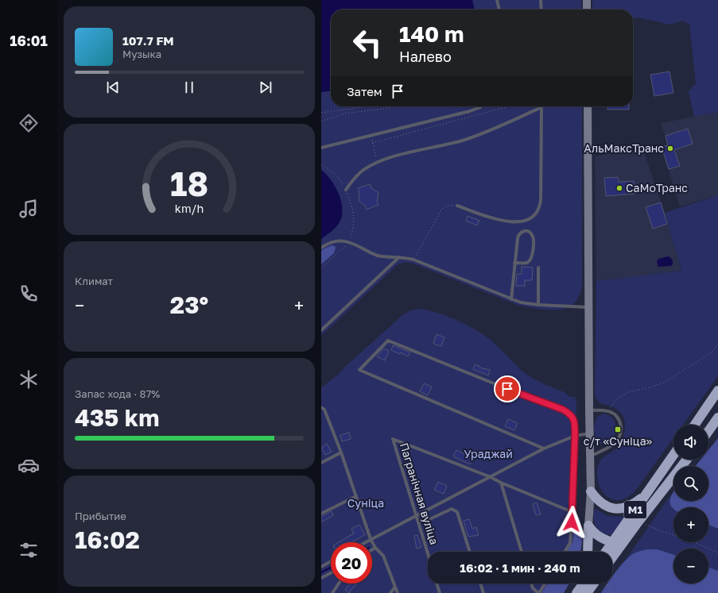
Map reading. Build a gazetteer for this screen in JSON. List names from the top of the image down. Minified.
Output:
{"streets":{"highway":["М1"],"lane":["Пагранічная вуліца"]},"parks":["Ураджай","Суніца"],"places":{"other":["АльМаксТранс","СаМоТранс"],"transit":["с/т «Суніца»"]},"page":{"tabs":"16:01","turn":["140 m","Налево"],"song":["107.7 FM","Музыка"],"then":"Затем","tile":["Климат",["Запас хода · 87%","435 km"],["Прибытие","16:02"]],"heat":["−","23°","+"],"map_buttons":["+","−"],"limit":"20","trip":"16:02 · 1 мин · 240 m","gauge":["18","km/h"]}}
